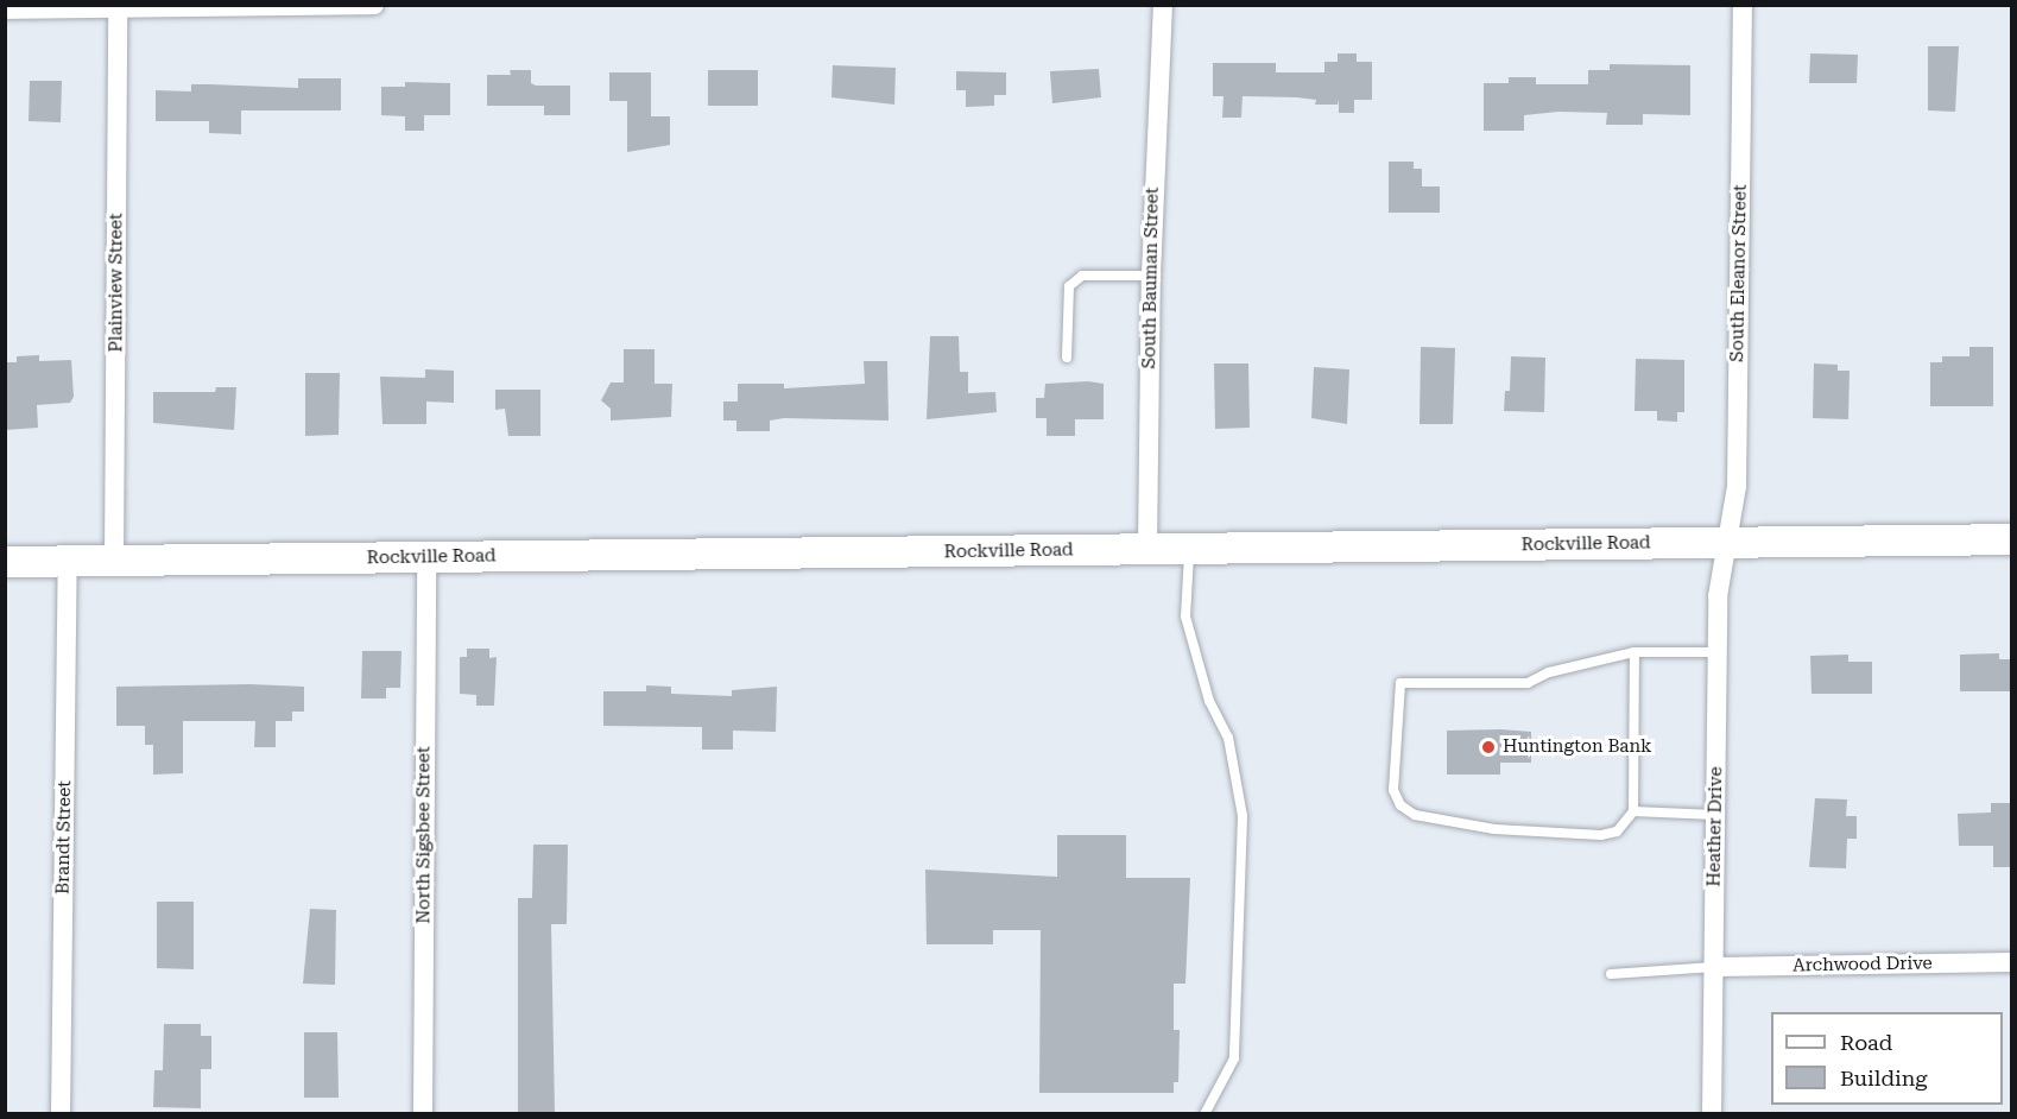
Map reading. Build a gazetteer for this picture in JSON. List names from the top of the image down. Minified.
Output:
{"streets":{"main road":["Rockville Road"],"street":["South Eleanor Street","South Bauman Street","Plainview Street","Heather Drive","North Sigsbee Street","Brandt Street","Archwood Drive"]},"crossings":[["South Eleanor Street","Rockville Road"],["South Eleanor Street","Heather Drive"],["South Bauman Street","Rockville Road"],["Plainview Street","Rockville Road"],["Rockville Road","Heather Drive"],["Rockville Road","North Sigsbee Street"],["Rockville Road","Brandt Street"],["Heather Drive","Archwood Drive"]],"places":["Huntington Bank"],"legend":["Road","Building"]}
